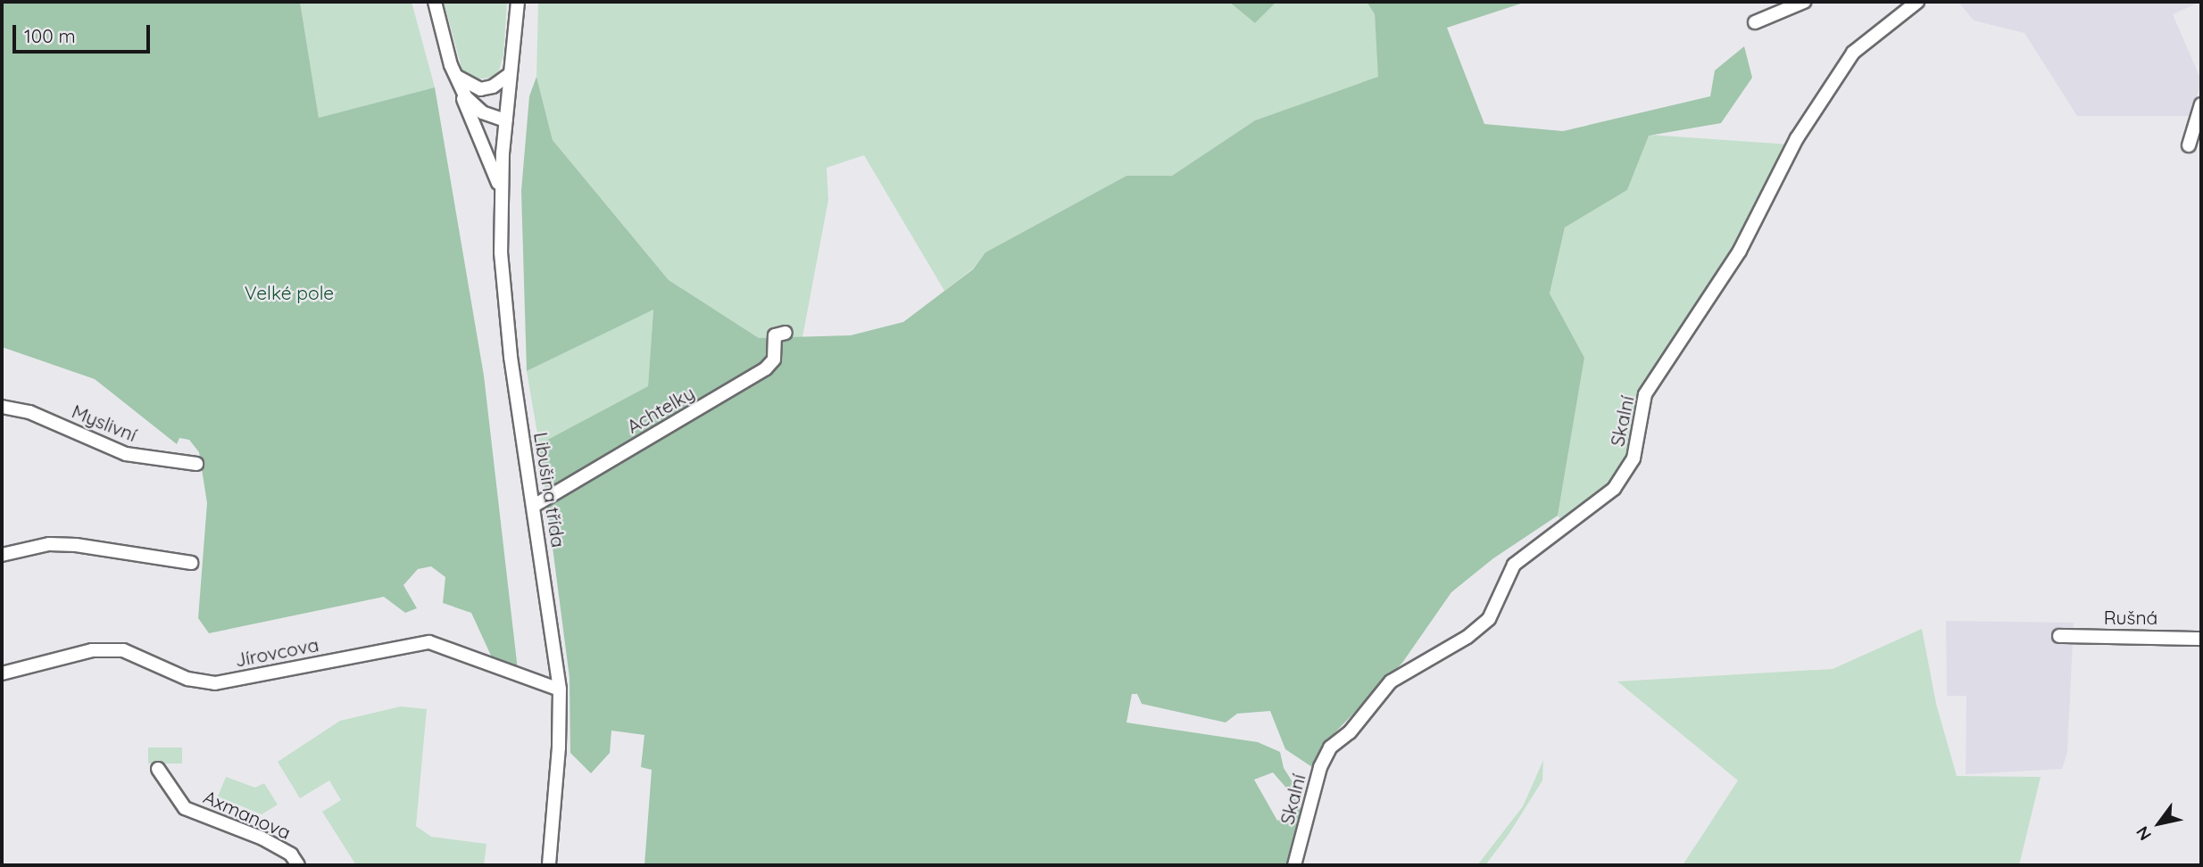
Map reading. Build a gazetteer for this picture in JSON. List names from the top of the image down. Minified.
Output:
{"streets":{"street":["Achtelky","Skalní","Myslivní","Libušina třída","Rušná","Jírovcova","Axmanova"]},"crossings":[["Achtelky","Libušina třída"],["Libušina třída","Jírovcova"]],"parks":["Velké pole"],"scale_bar":"100 m","north":"bottom left"}
